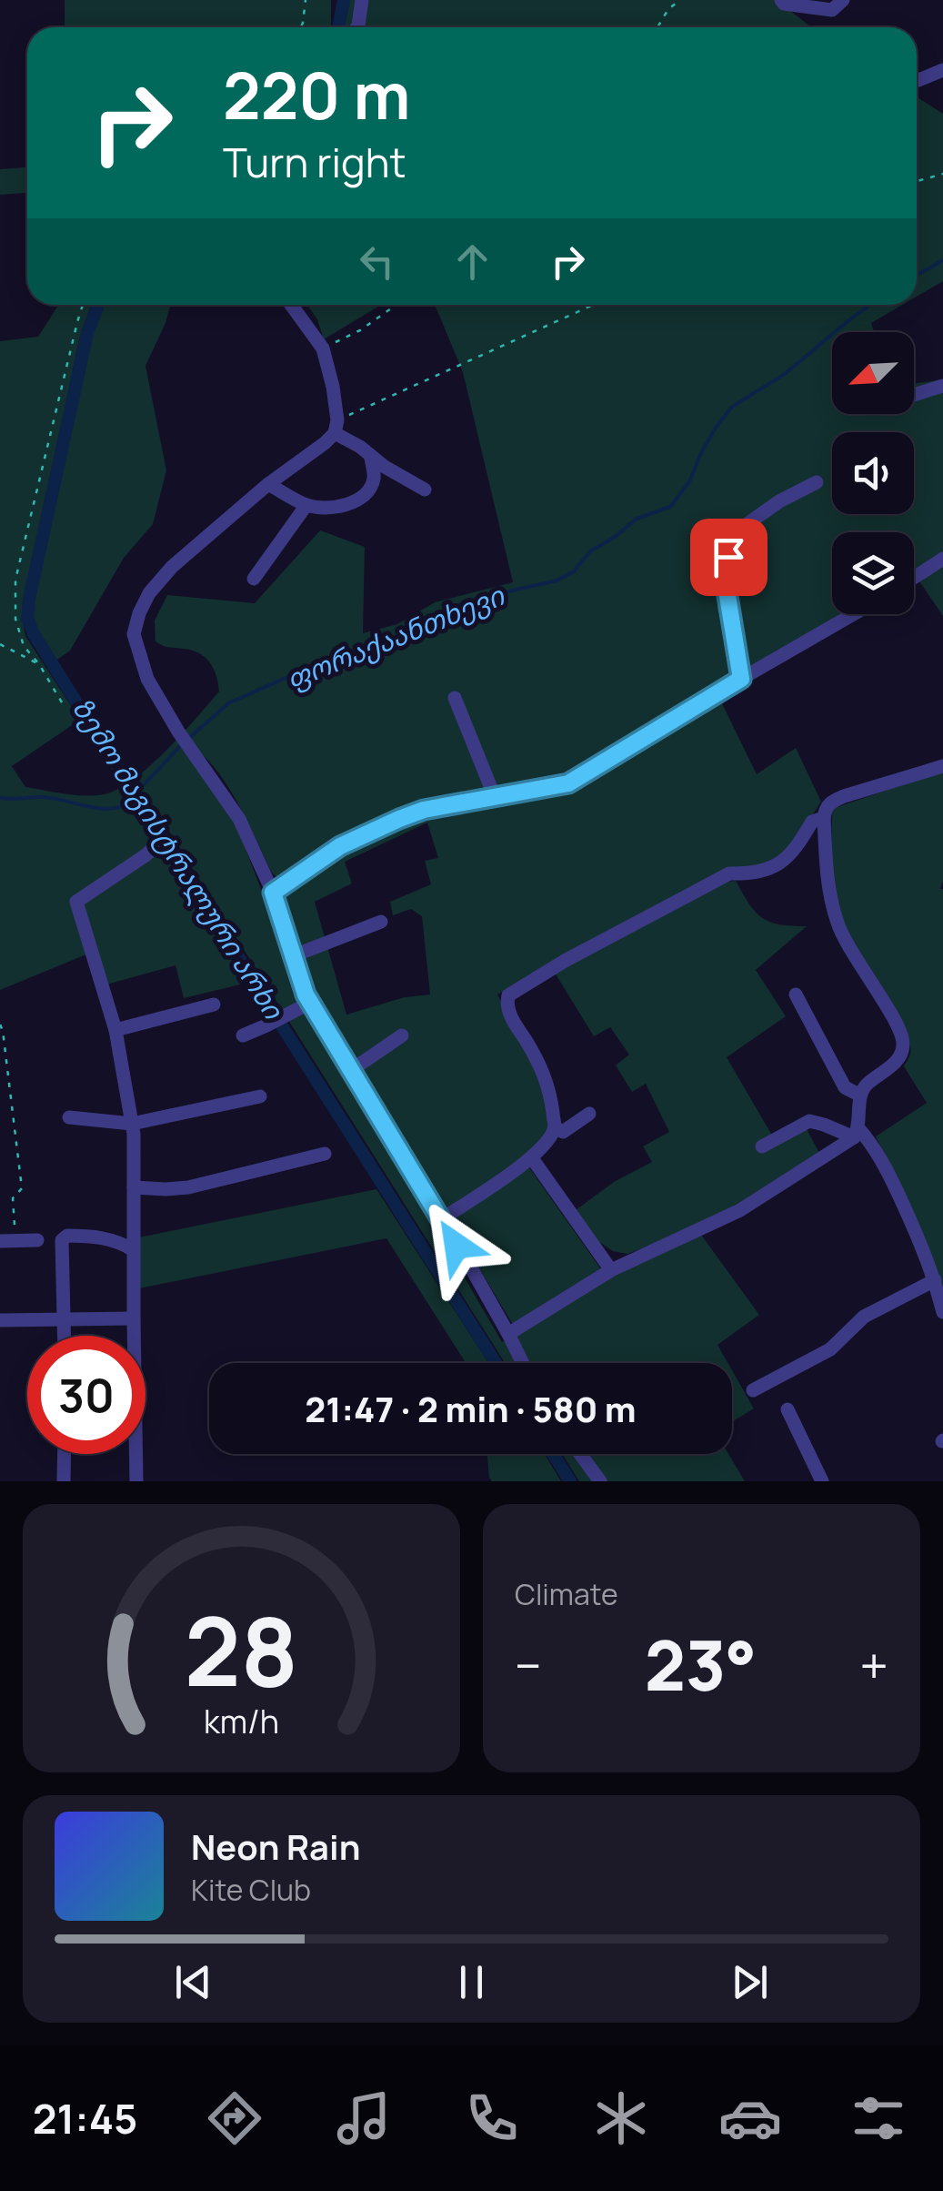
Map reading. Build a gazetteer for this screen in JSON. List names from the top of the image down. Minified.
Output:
{"water":["ფორაქაანთხევი","ზემო მაგისტრალური არხი"],"north":"bottom left","page":{"turn":["220 m","Turn right"],"limit":"30","trip":"21:47 · 2 min · 580 m","tile":"Climate","heat":["−","23°","+"],"song":["Neon Rain","Kite Club"],"tabs":"21:45","gauge":["28","km/h"]}}
